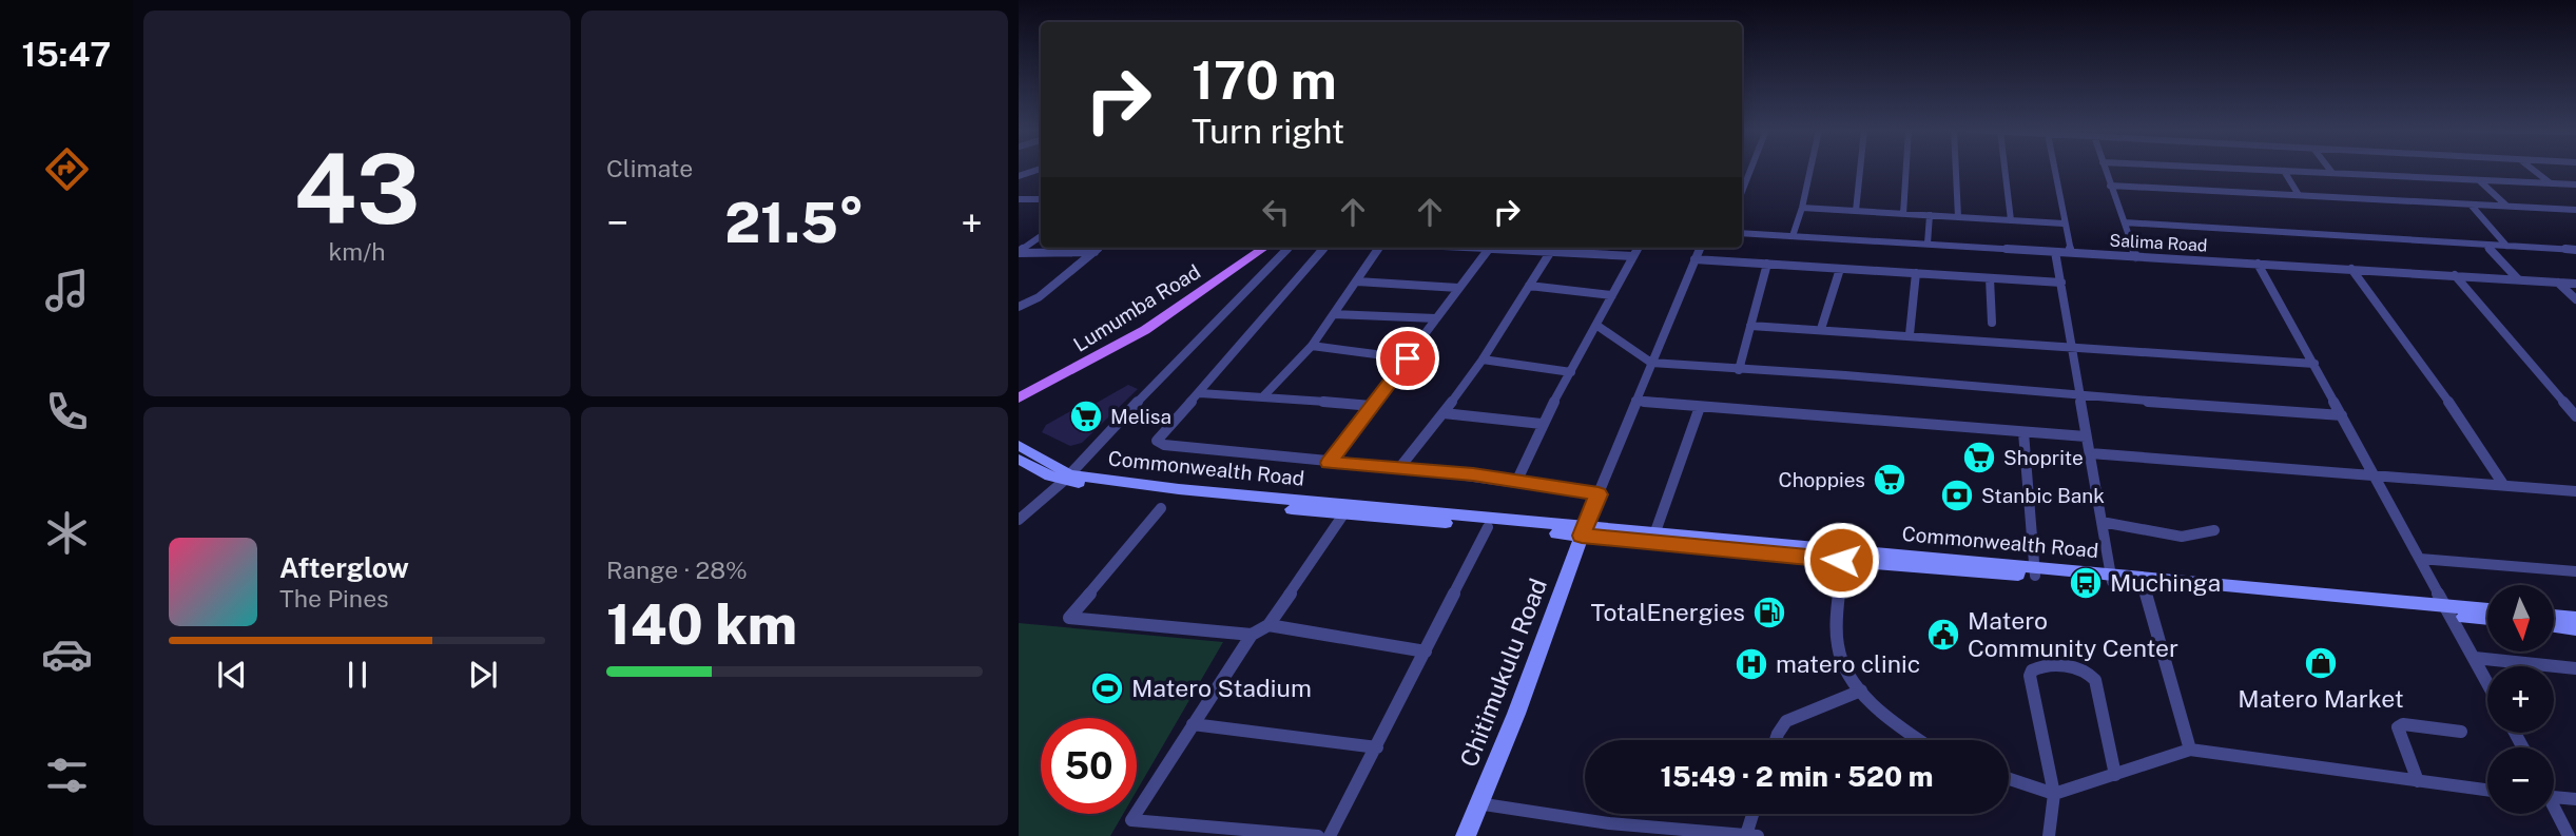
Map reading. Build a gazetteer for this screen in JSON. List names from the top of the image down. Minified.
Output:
{"streets":{"main road":["Lumumba Road","Commonwealth Road","Chitimukulu Road"],"street":["Salima Road"]},"crossings":[["Commonwealth Road","Chitimukulu Road"]],"places":{"supermarket":["Melisa","Shoprite","Choppies"],"bank":["Stanbic Bank"],"bus stop":["Muchinga"],"fuel station":["TotalEnergies"],"public building":["Matero Community Center"],"shop":["Matero Market"],"hospital":["matero clinic"],"sports":["Matero Stadium"]},"north":"bottom","page":{"tabs":"15:47","tile":[["43","km/h"],"Climate",["Range · 28%","140 km"]],"turn":["170 m","Turn right"],"heat":["−","21.5°","+"],"song":["Afterglow","The Pines"],"map_buttons":["+","−"],"limit":"50","trip":"15:49 · 2 min · 520 m"}}
